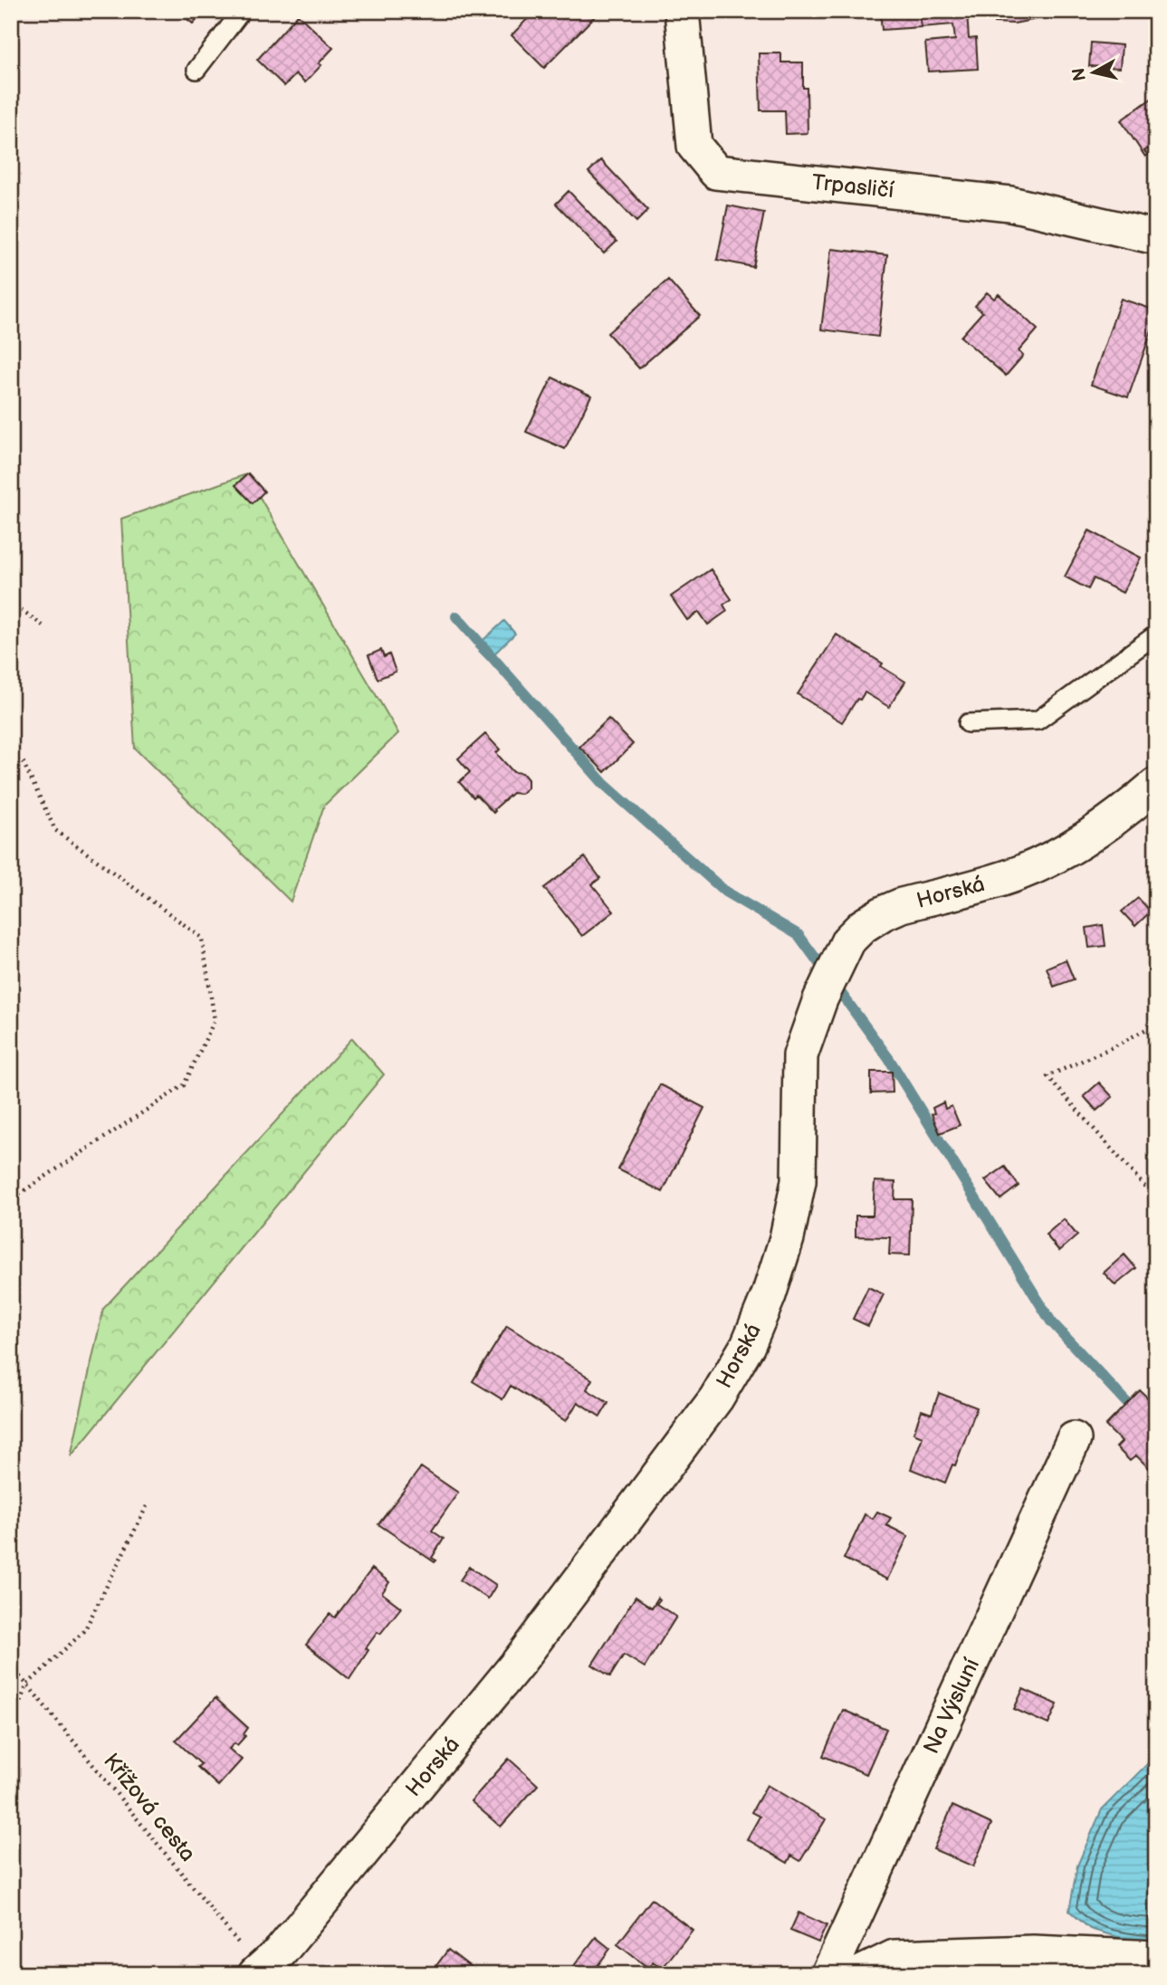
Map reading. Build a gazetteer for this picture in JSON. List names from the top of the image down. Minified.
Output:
{"streets":{"street":["Trpasličí","Horská","Na Výsluní"],"path":["Křížová cesta"]},"crossings":[["Horská","Křížová cesta"]],"north":"left"}
